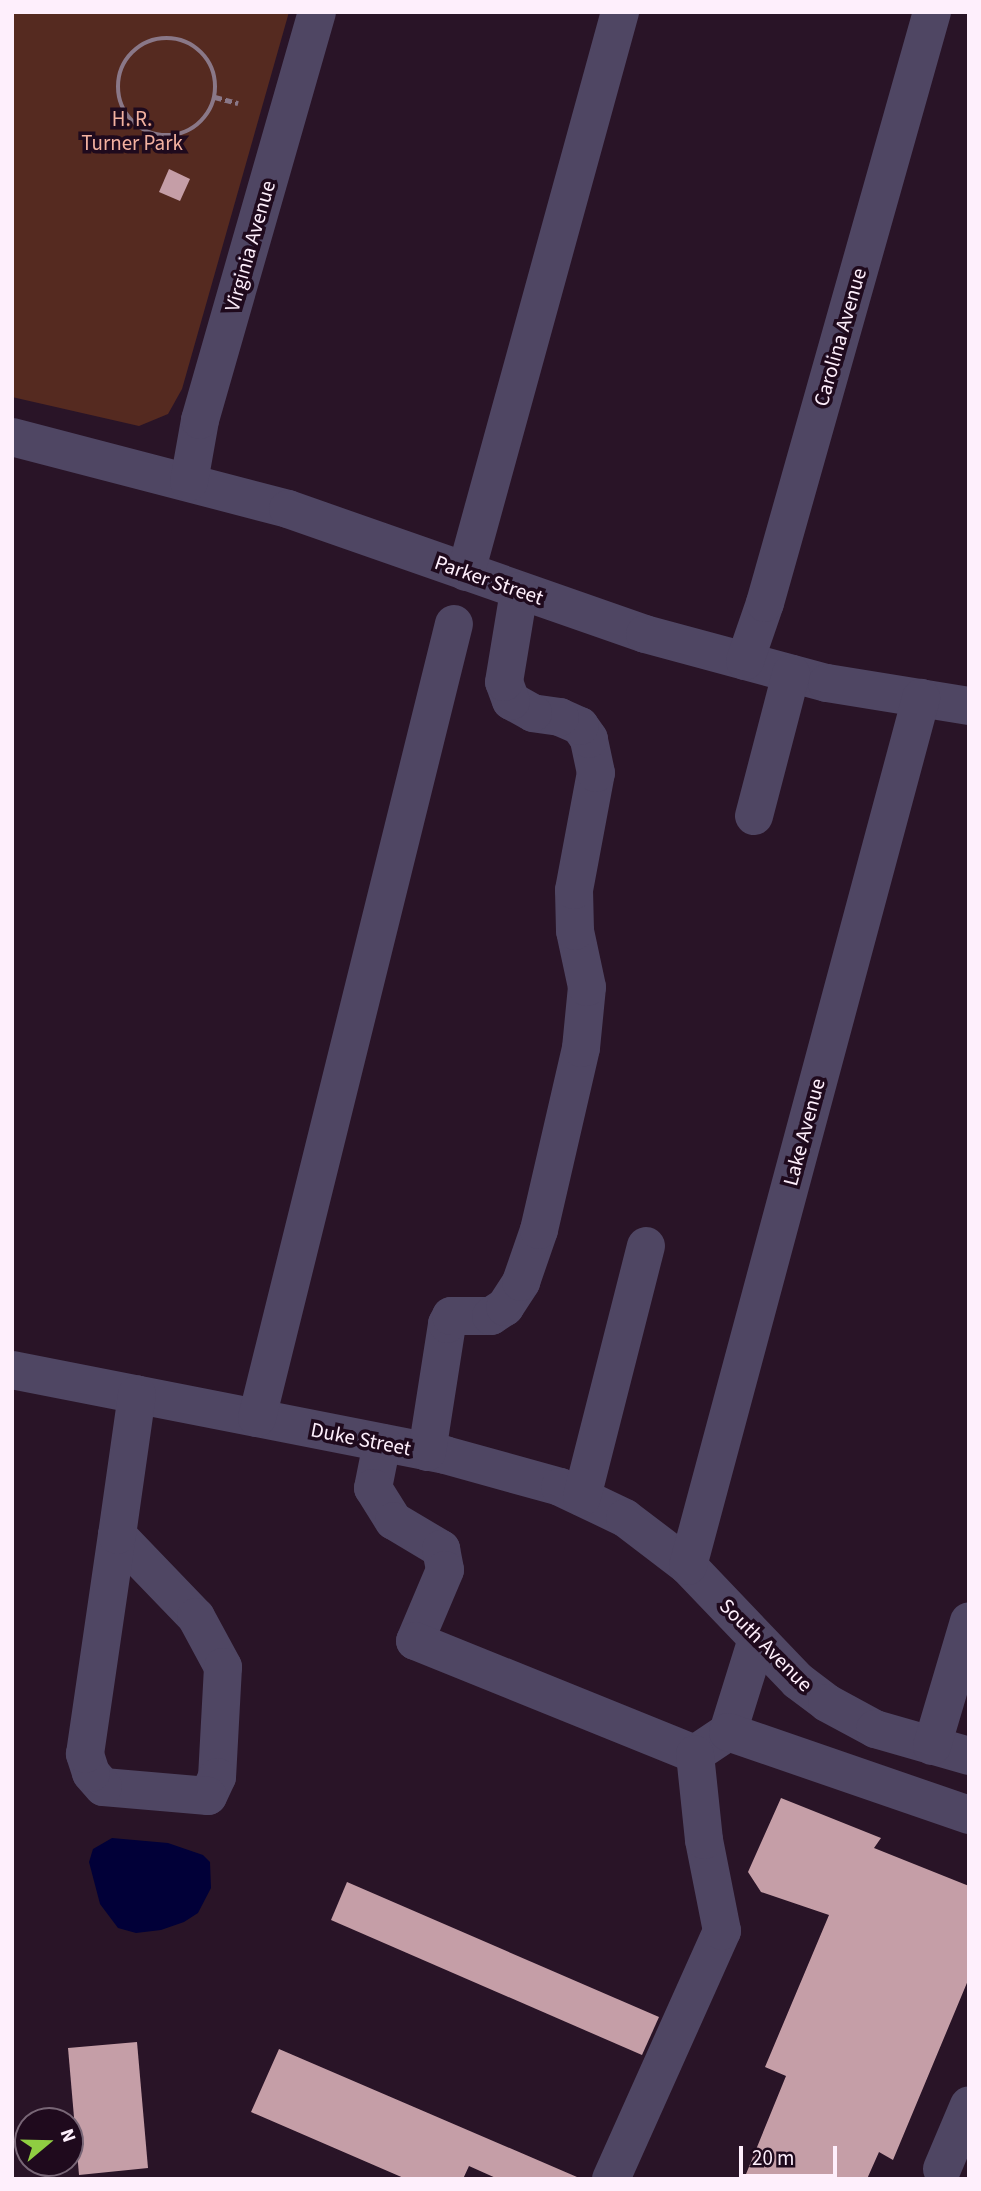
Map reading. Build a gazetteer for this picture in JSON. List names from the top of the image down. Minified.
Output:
{"streets":{"street":["Virginia Avenue","Carolina Avenue","Parker Street","Lake Avenue","Duke Street","South Avenue"]},"crossings":[["Virginia Avenue","Parker Street"],["Carolina Avenue","Parker Street"],["Parker Street","Lake Avenue"],["Lake Avenue","Duke Street"],["Lake Avenue","South Avenue"],["Duke Street","South Avenue"]],"parks":["H. R. Turner Park"],"scale_bar":"20 m","north":"right"}
